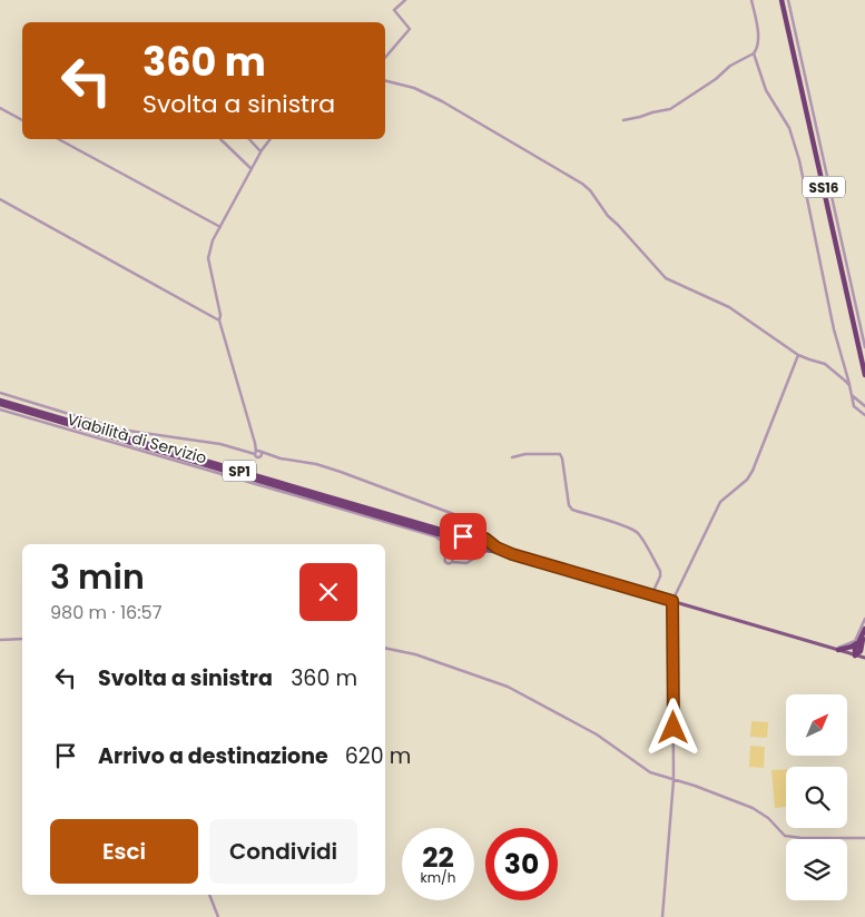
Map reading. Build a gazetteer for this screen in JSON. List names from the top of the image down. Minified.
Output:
{"streets":{"highway":["SS16","SP1"],"street":["Viabilità di Servizio"]},"north":"top right","page":{"turn":["360 m","Svolta a sinistra"],"heading":["3 min","980 m · 16:57"],"list":[{"name":"Svolta a sinistra","value":"360 m"},{"name":"Arrivo a destinazione","value":"620 m"}],"buttons":["Esci","Condividi"],"speed":"22 km/h","limit":"30"}}
